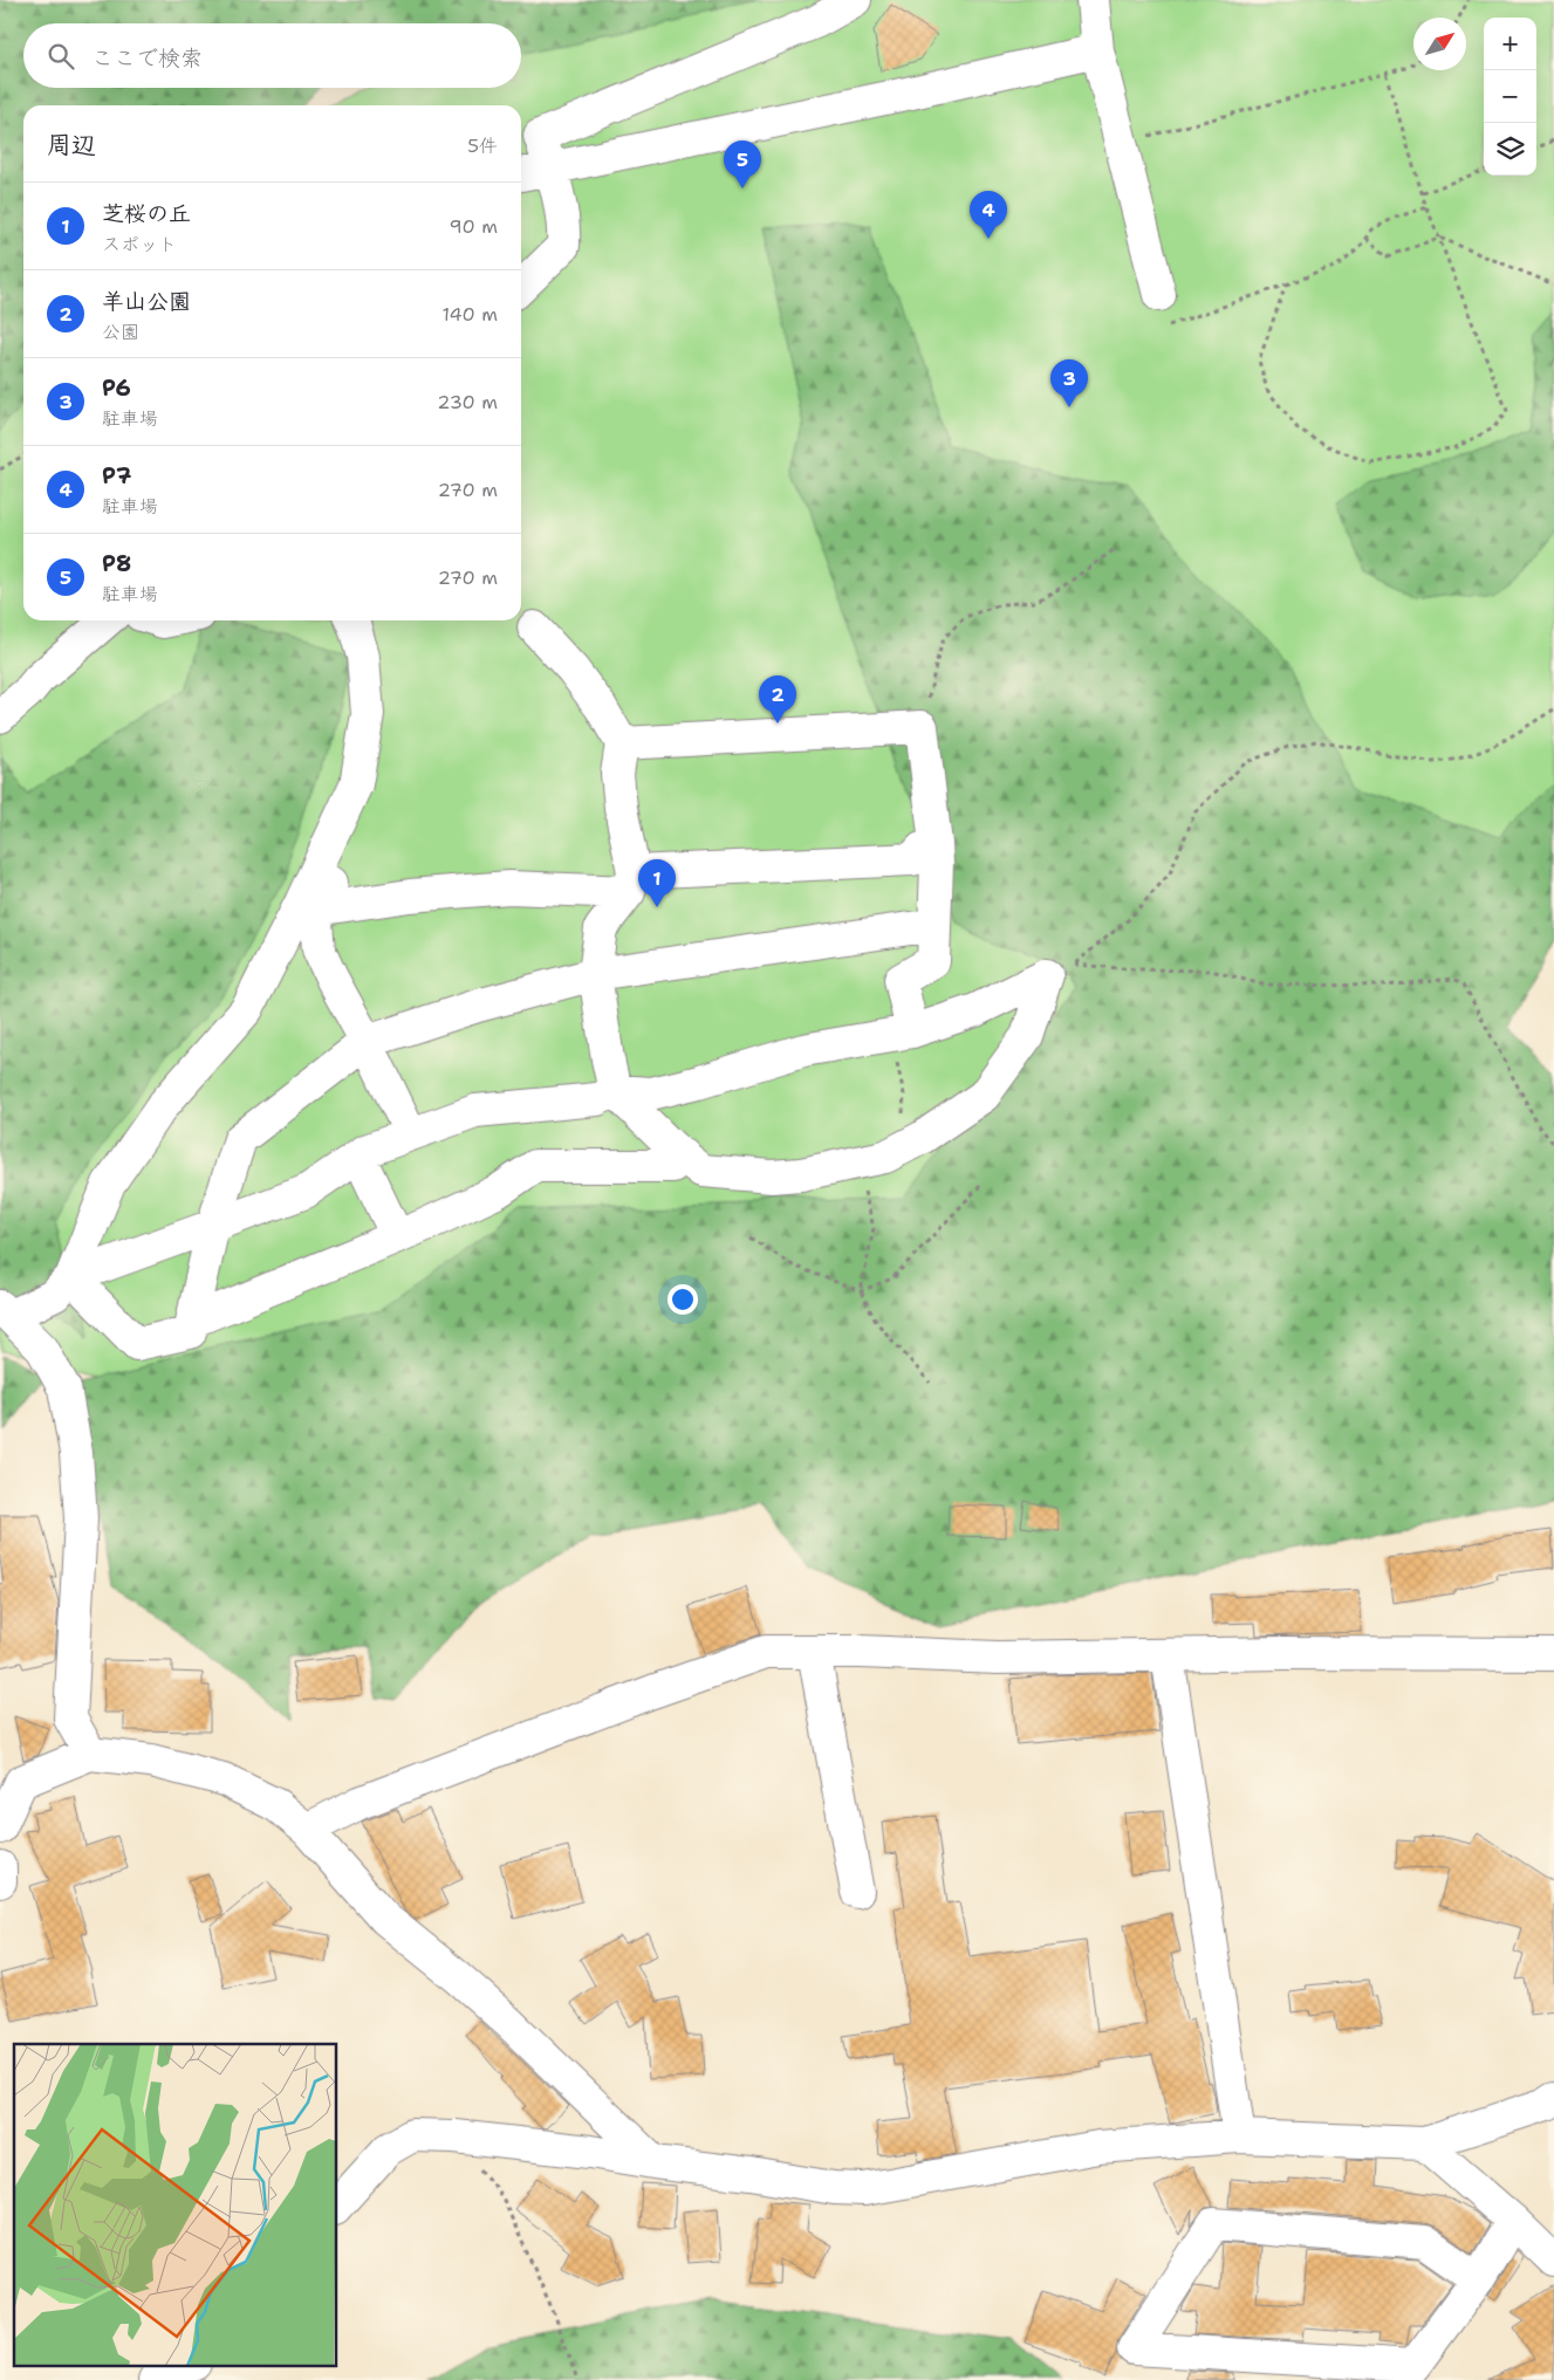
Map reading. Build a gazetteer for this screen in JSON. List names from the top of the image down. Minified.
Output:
{"north":"top right","page":{"map_buttons":["+","−"],"search":"ここで検索","heading":["周辺","5件"],"pins":["5","4","3","2","1"],"list":[{"mark":"1","name":"芝桜の丘","note":"スポット","value":"90 m"},{"mark":"2","name":"羊山公園","note":"公園","value":"140 m"},{"mark":"3","name":"P6","note":"駐車場","value":"230 m"},{"mark":"4","name":"P7","note":"駐車場","value":"270 m"},{"mark":"5","name":"P8","note":"駐車場","value":"270 m"}]}}
